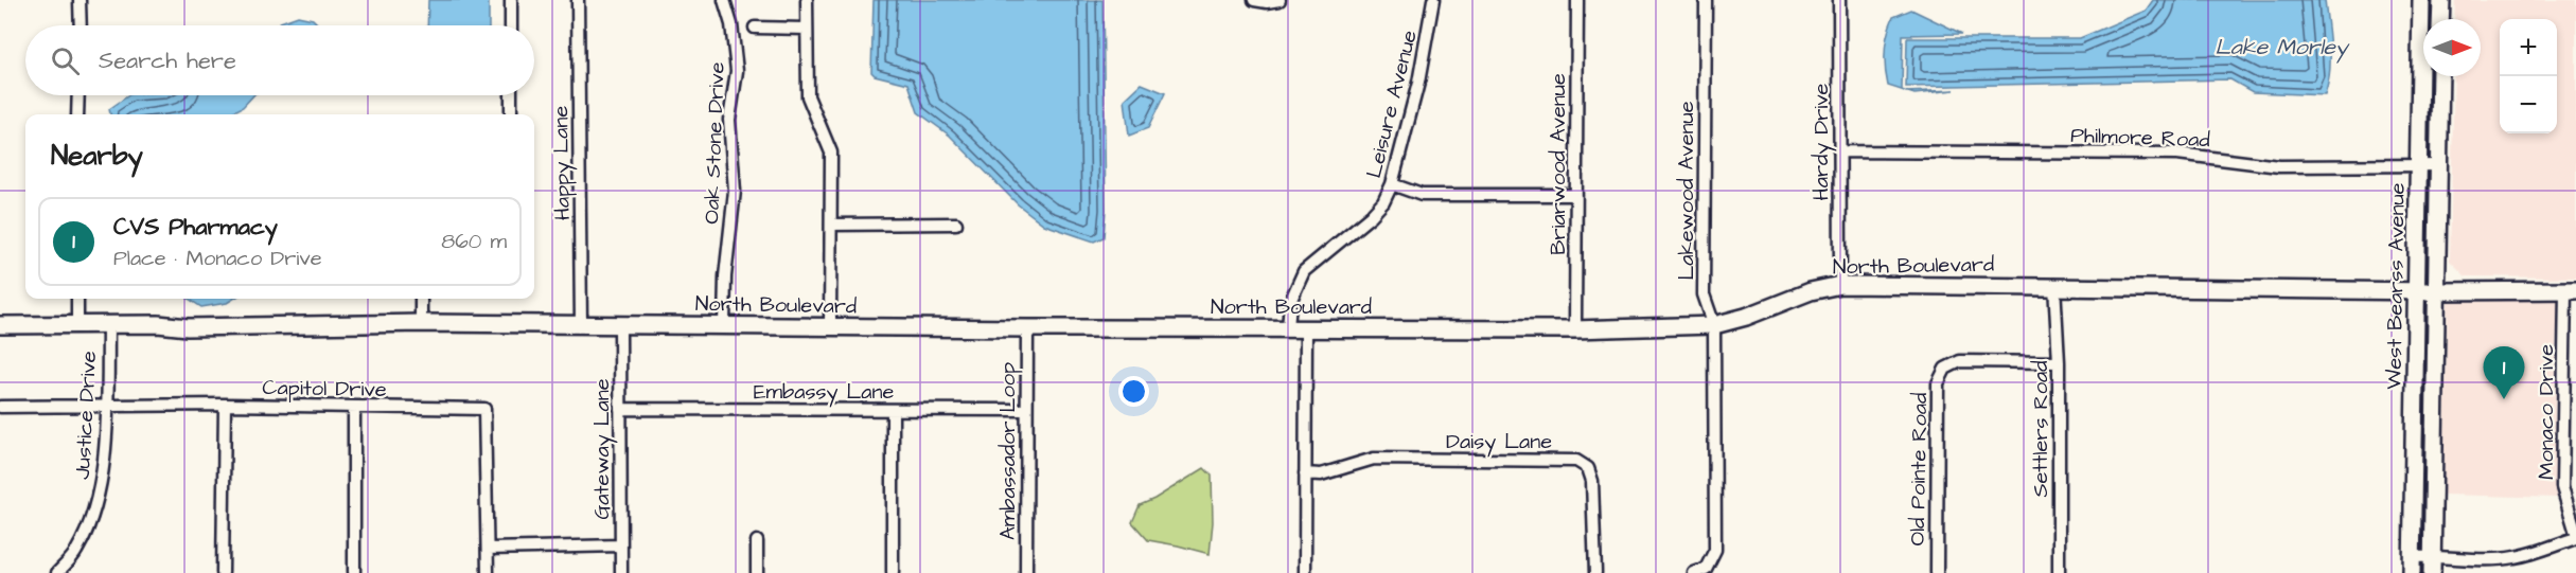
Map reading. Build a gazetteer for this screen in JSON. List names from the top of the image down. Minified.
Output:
{"streets":{"street":["Leisure Avenue","Philmore Road","Hardy Drive","Oak Stone Drive","Happy Lane","Briarwood Avenue","Lakewood Avenue","North Boulevard","West Bearss Avenue","Capitol Drive","Embassy Lane","Monaco Drive","Justice Drive","Settlers Road","Daisy Lane","Gateway Lane","Ambassador Loop","Old Pointe Road"]},"crossings":[["Leisure Avenue","North Boulevard"],["Philmore Road","Hardy Drive"],["Philmore Road","West Bearss Avenue"],["Hardy Drive","North Boulevard"],["Oak Stone Drive","North Boulevard"],["Happy Lane","North Boulevard"],["Briarwood Avenue","North Boulevard"],["Lakewood Avenue","North Boulevard"],["North Boulevard","West Bearss Avenue"],["North Boulevard","Monaco Drive"],["North Boulevard","Justice Drive"],["North Boulevard","Settlers Road"],["North Boulevard","Gateway Lane"],["North Boulevard","Ambassador Loop"],["Capitol Drive","Justice Drive"],["Embassy Lane","Gateway Lane"],["Embassy Lane","Ambassador Loop"],["Settlers Road","Old Pointe Road"]],"water":["Lake Morley"],"north":"right","page":{"map_buttons":["+","−"],"search":"Search here","heading":"Nearby","list":[{"mark":"1","name":"CVS Pharmacy","note":"Place · Monaco Drive","value":"860 m"}],"pins":"1"}}
